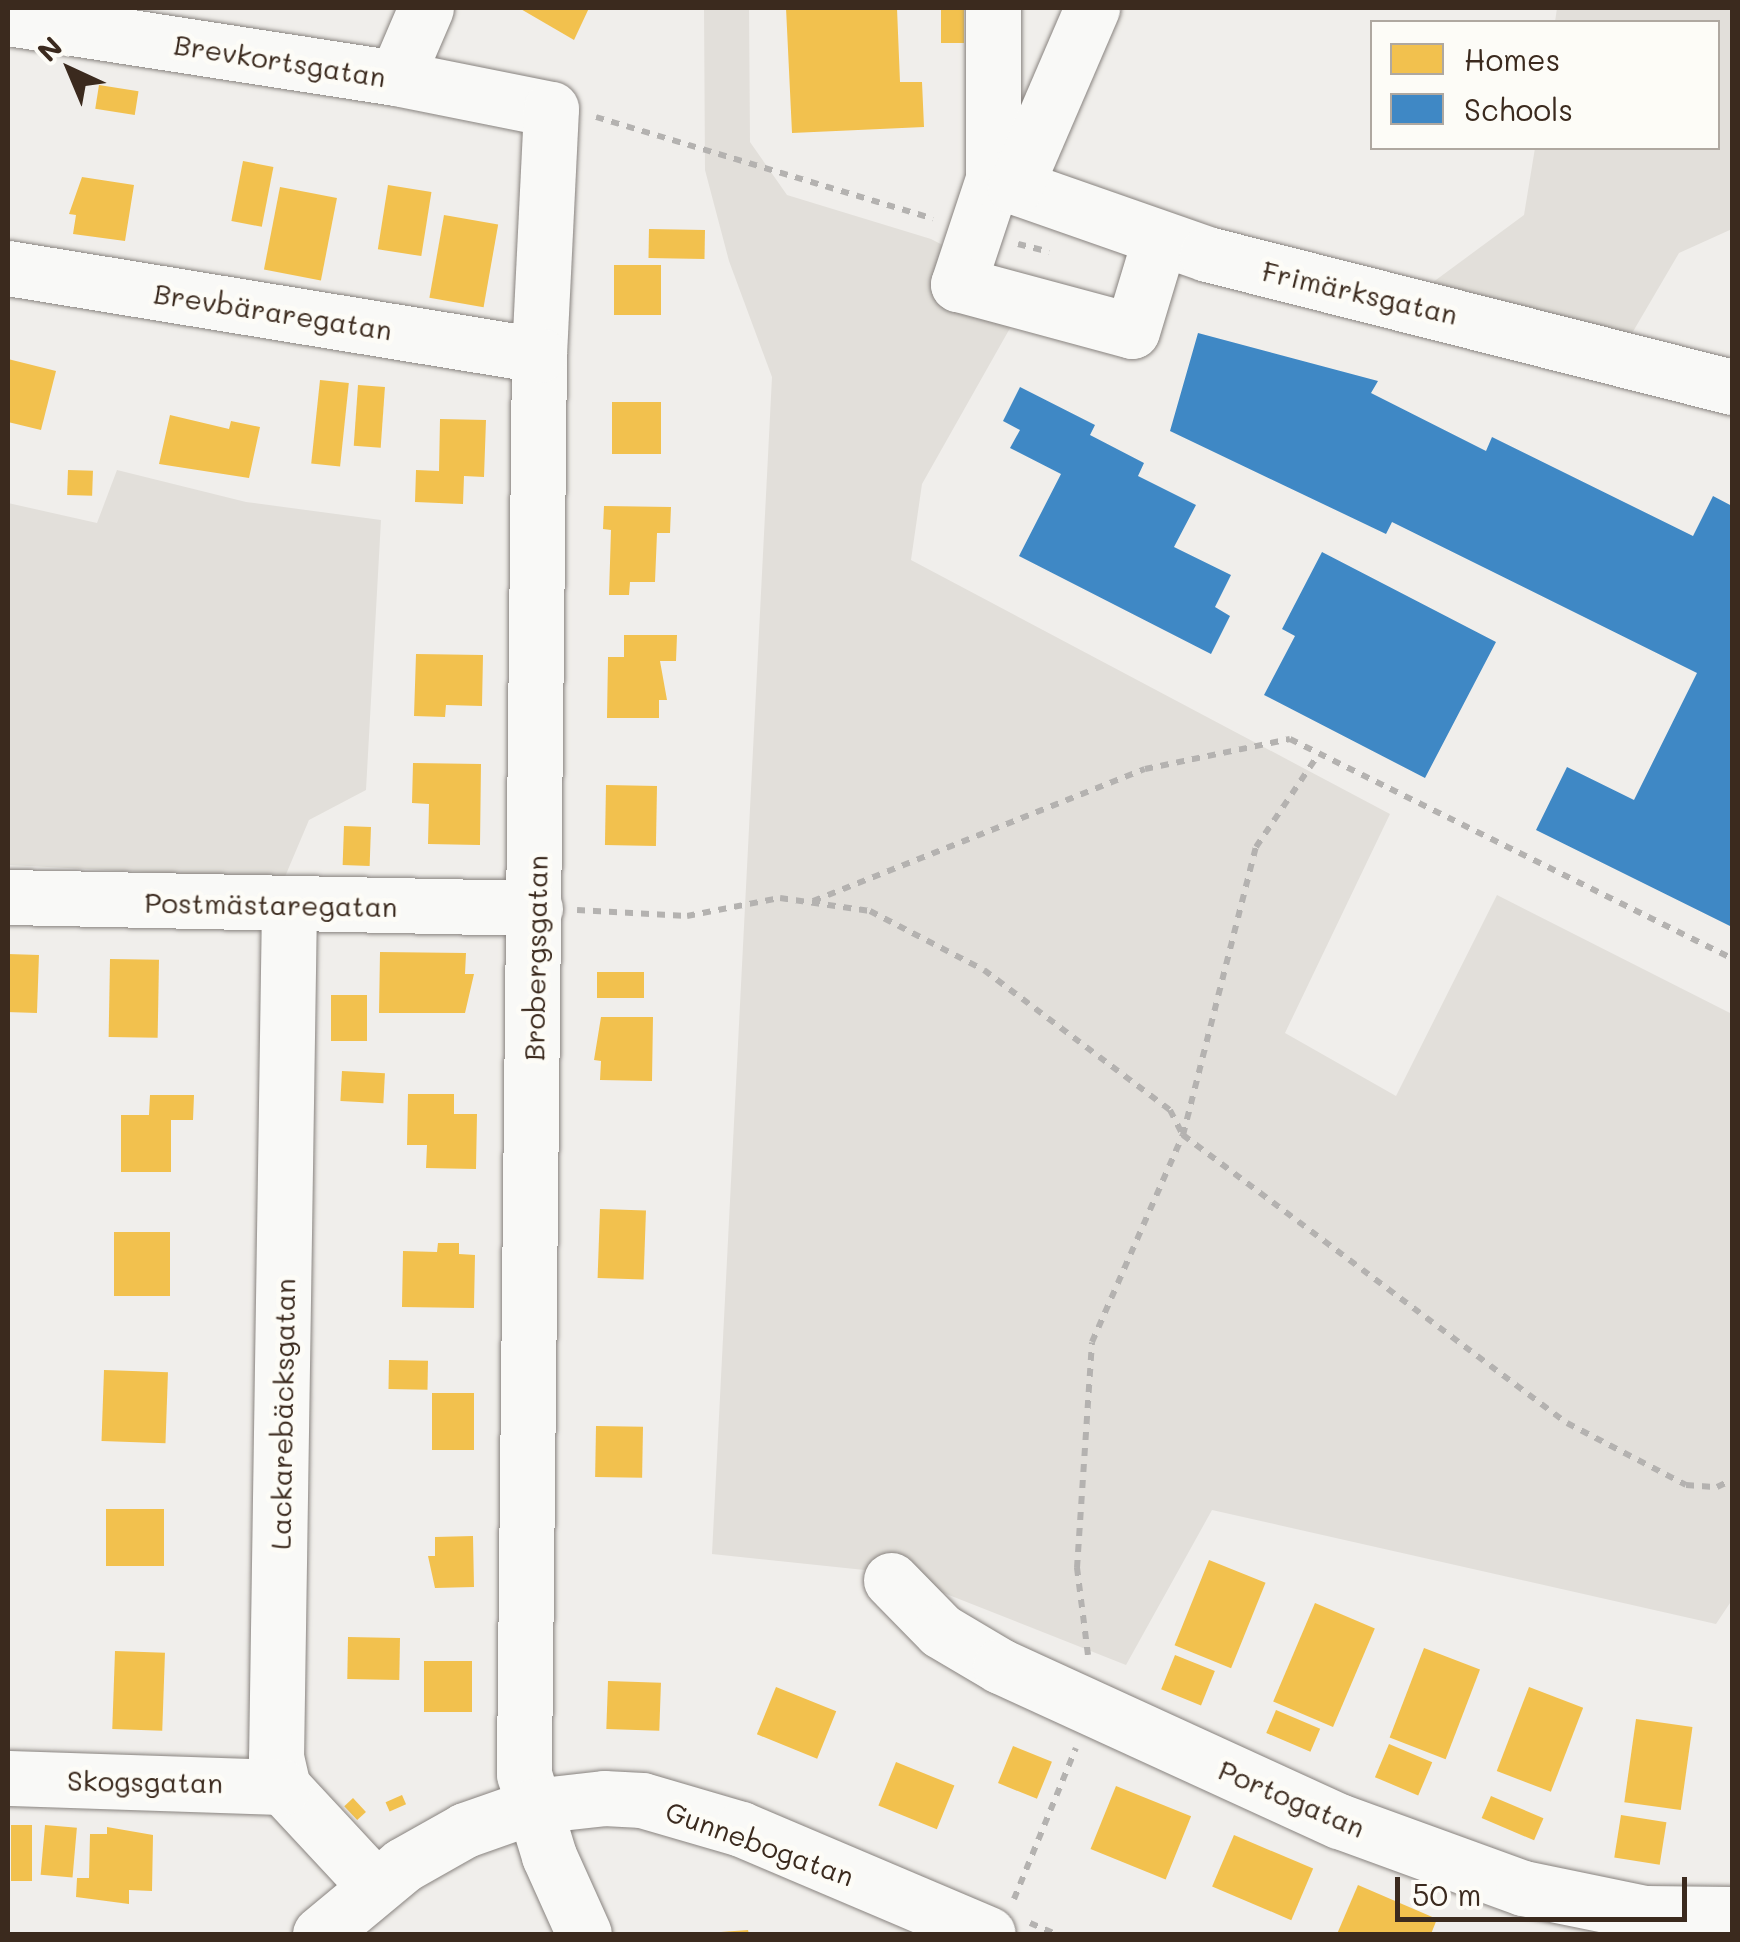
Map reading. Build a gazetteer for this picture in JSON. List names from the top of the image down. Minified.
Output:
{"streets":{"street":["Brevkortsgatan","Frimärksgatan","Brevbäraregatan","Postmästaregatan","Brobergsgatan","Lackarebäcksgatan","Skogsgatan","Portogatan","Gunnebogatan"]},"crossings":[["Brevkortsgatan","Brobergsgatan"],["Brevbäraregatan","Brobergsgatan"],["Postmästaregatan","Brobergsgatan"],["Postmästaregatan","Lackarebäcksgatan"],["Brobergsgatan","Gunnebogatan"],["Lackarebäcksgatan","Skogsgatan"]],"legend":["Homes","Schools"],"scale_bar":"50 m","north":"top left"}
